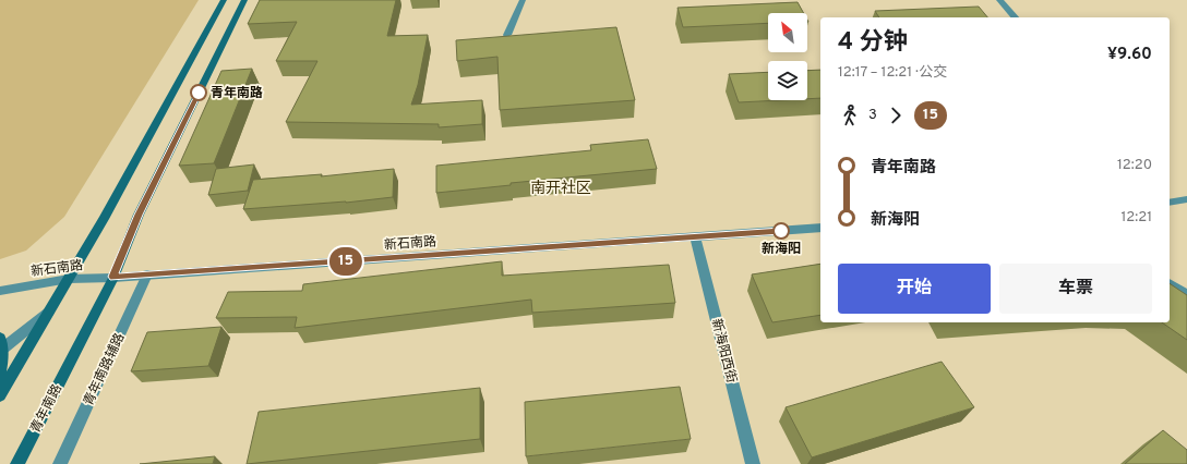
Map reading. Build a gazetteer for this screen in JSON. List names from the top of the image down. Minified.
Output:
{"streets":{"main road":["青年南路"],"street":["新石南路","新海阳西街","青年南路辅路"]},"crossings":[["新石南路","新海阳西街"],["新石南路","青年南路辅路"],["新石南路","青年南路"]],"districts":["南开社区"],"places":["青年南路","新海阳"],"lines":["bus line 15"],"north":"top left","page":{"on_map":"15","heading":["4 分钟","12:17 – 12:21 · 公交","¥9.60"],"legs":["3","15"],"list":[{"name":"青年南路","value":"12:20"},{"name":"新海阳","value":"12:21"}],"buttons":["开始","车票"]}}
